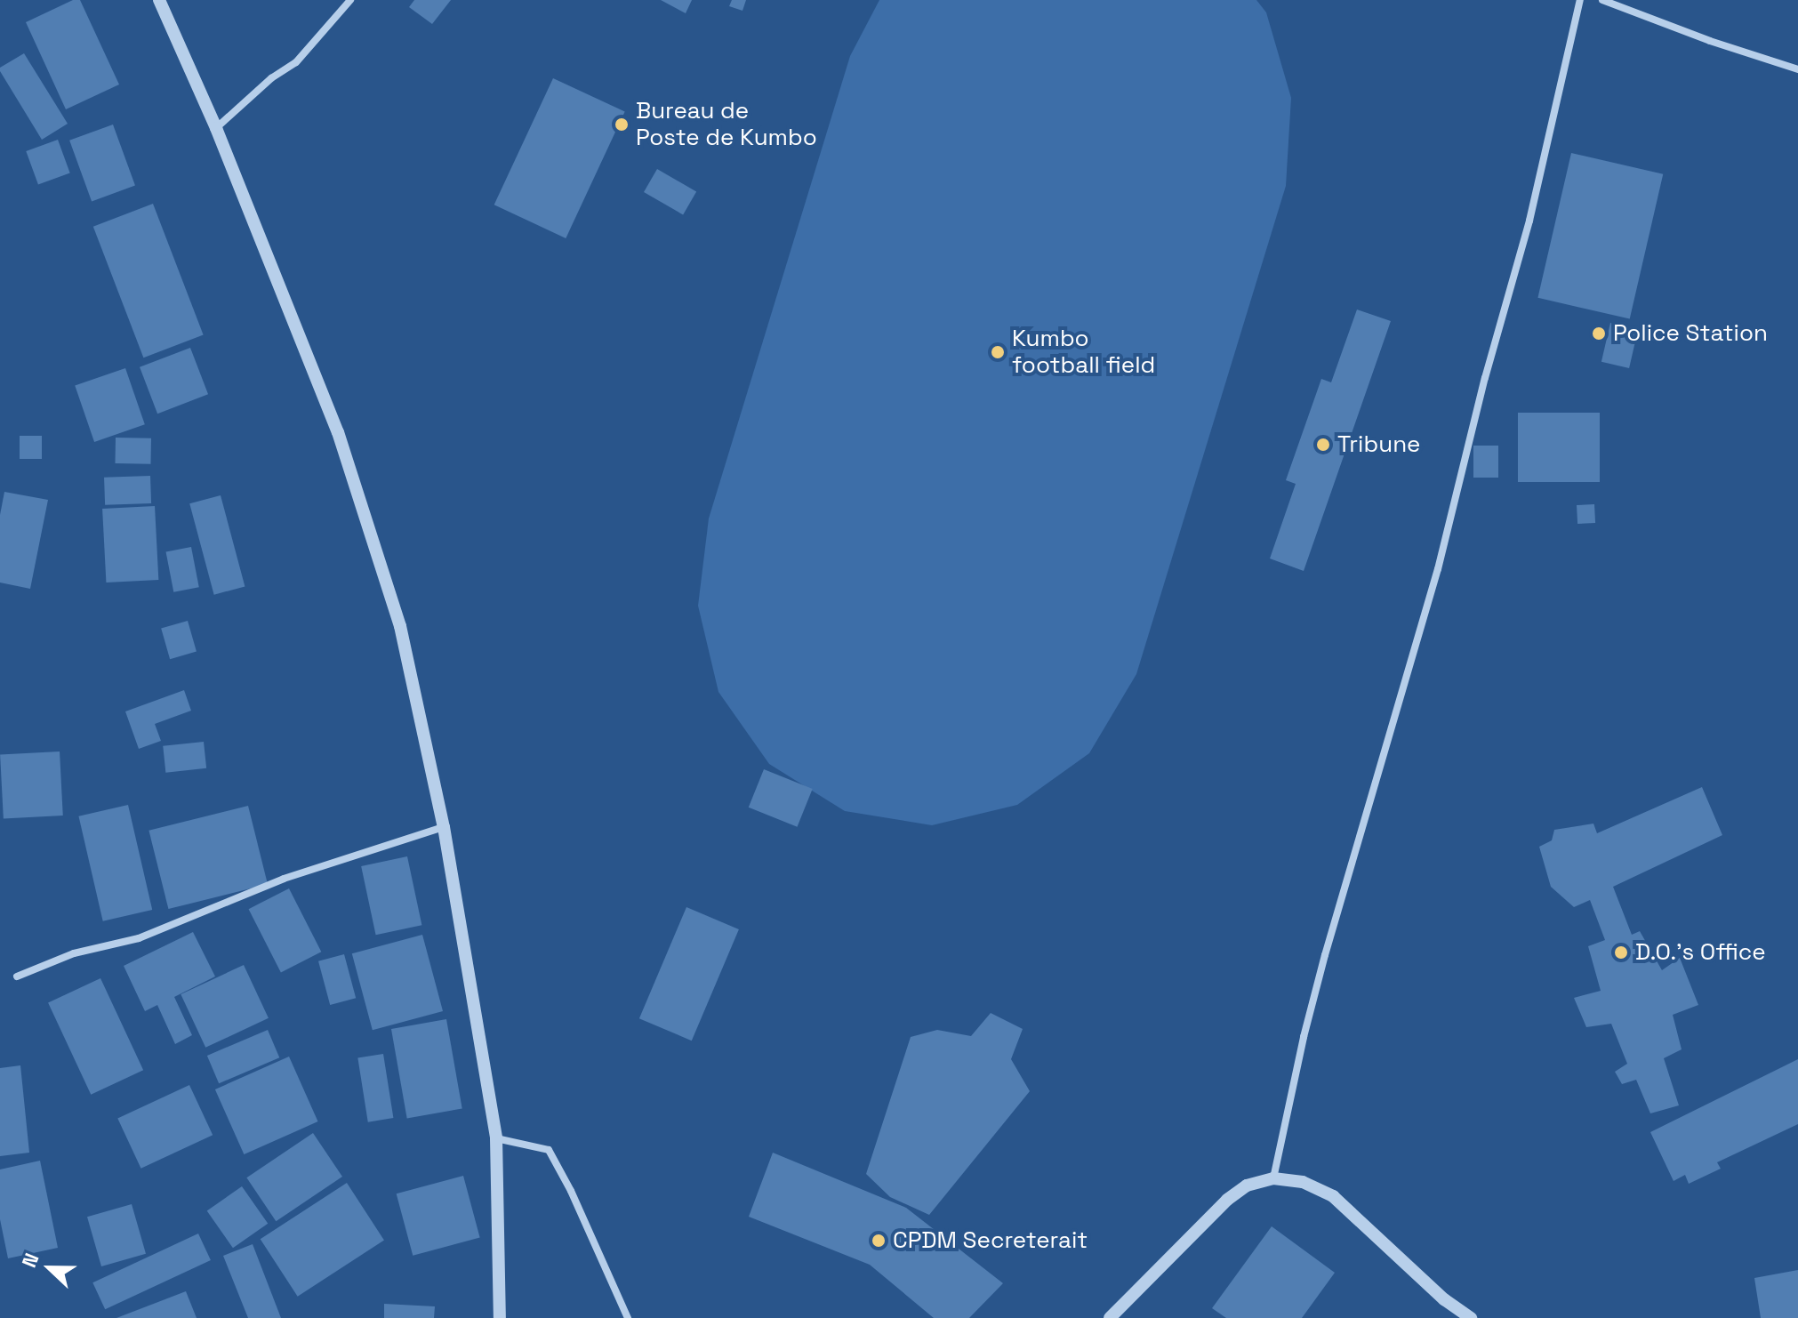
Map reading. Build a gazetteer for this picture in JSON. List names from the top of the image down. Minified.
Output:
{"places":["Bureau de Poste de Kumbo","Police Station","Kumbo football field","Tribune","D.O.'s Office","CPDM Secreterait"],"north":"left"}
